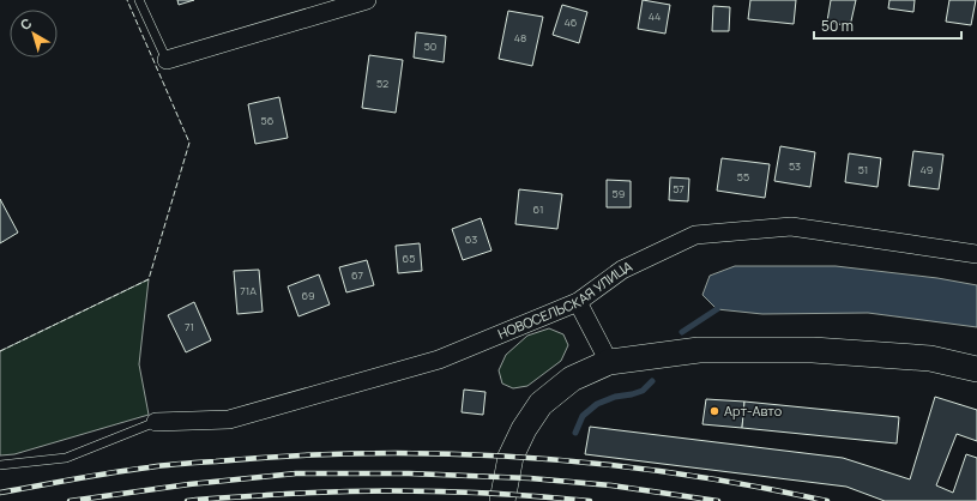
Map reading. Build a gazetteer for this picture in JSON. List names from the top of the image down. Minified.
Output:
{"streets":{"street":["НОВОСЕЛЬСКАЯ УЛИЦА"]},"places":["Арт-Авто"],"house_numbers":["44","46","48","50","52","56","53","51","49","55","57","59","61","63","65","67","71А","69","71"],"scale_bar":"50 m","north":"top left"}
